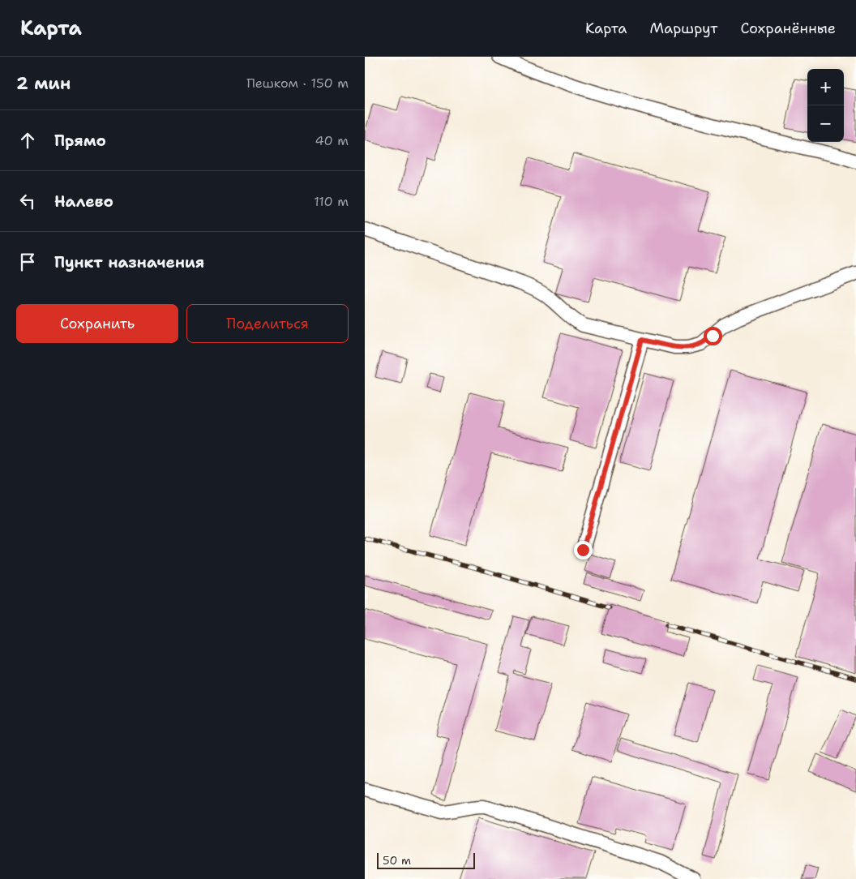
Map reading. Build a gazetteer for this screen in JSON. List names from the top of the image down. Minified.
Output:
{"scale_bar":"50 m","page":{"header":"Карта","nav":["Карта","Маршрут","Сохранённые"],"heading":["2 мин","Пешком · 150 m"],"map_buttons":["+","−"],"list":[["Прямо","40 m"],["Налево","110 m"],"Пункт назначения"],"buttons":["Сохранить","Поделиться"],"scale":"50 m"}}
